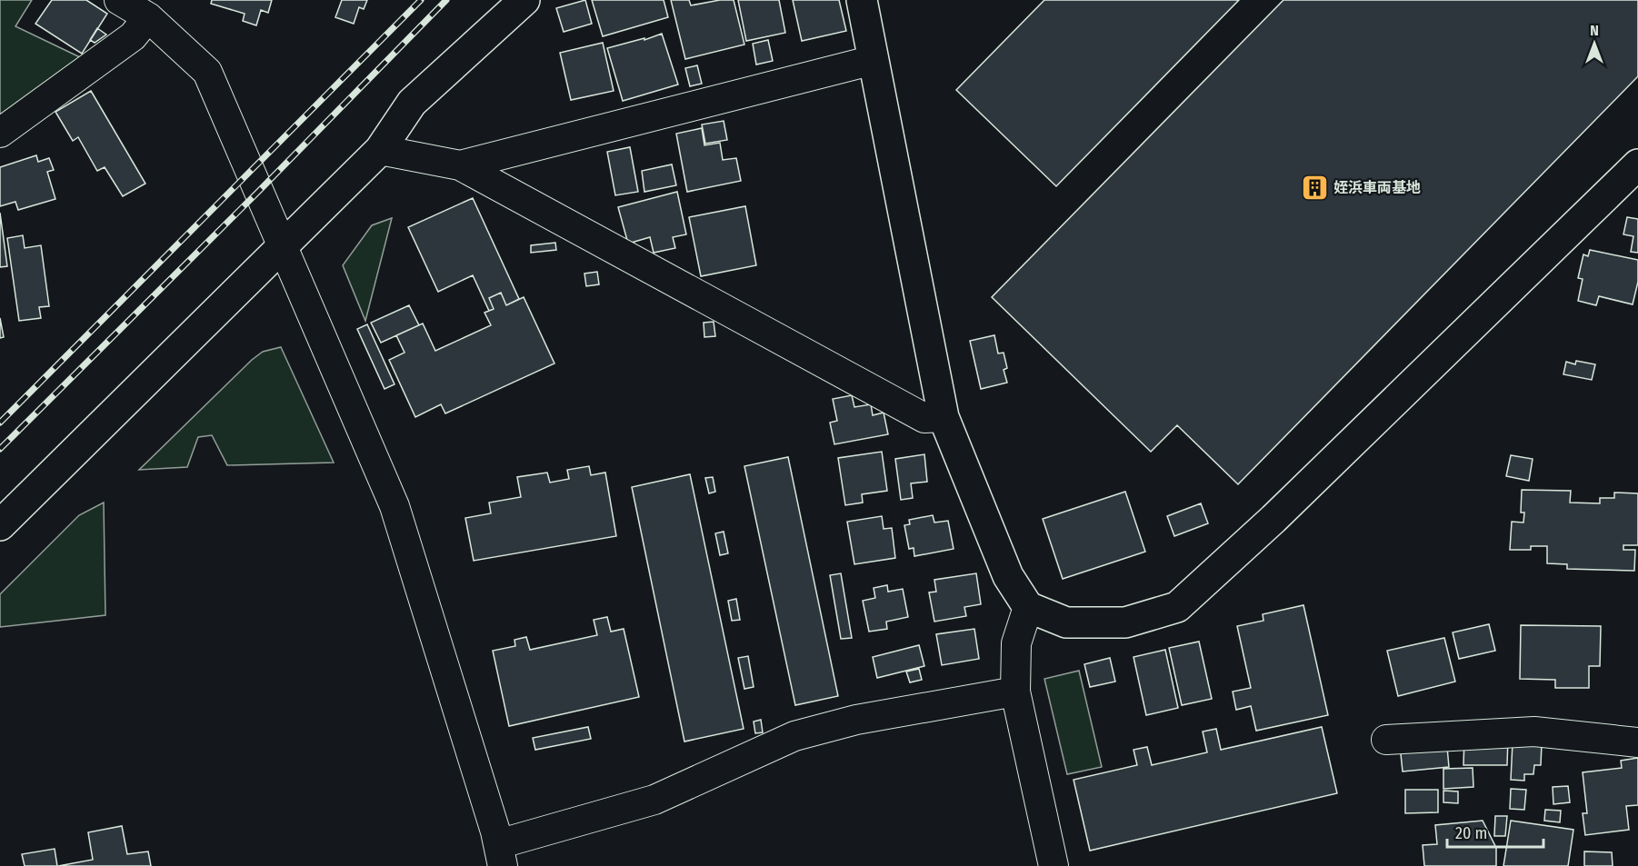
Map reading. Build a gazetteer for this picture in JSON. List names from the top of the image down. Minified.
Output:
{"places":{"building":["姪浜車両基地"]},"scale_bar":"20 m","north":"top"}
